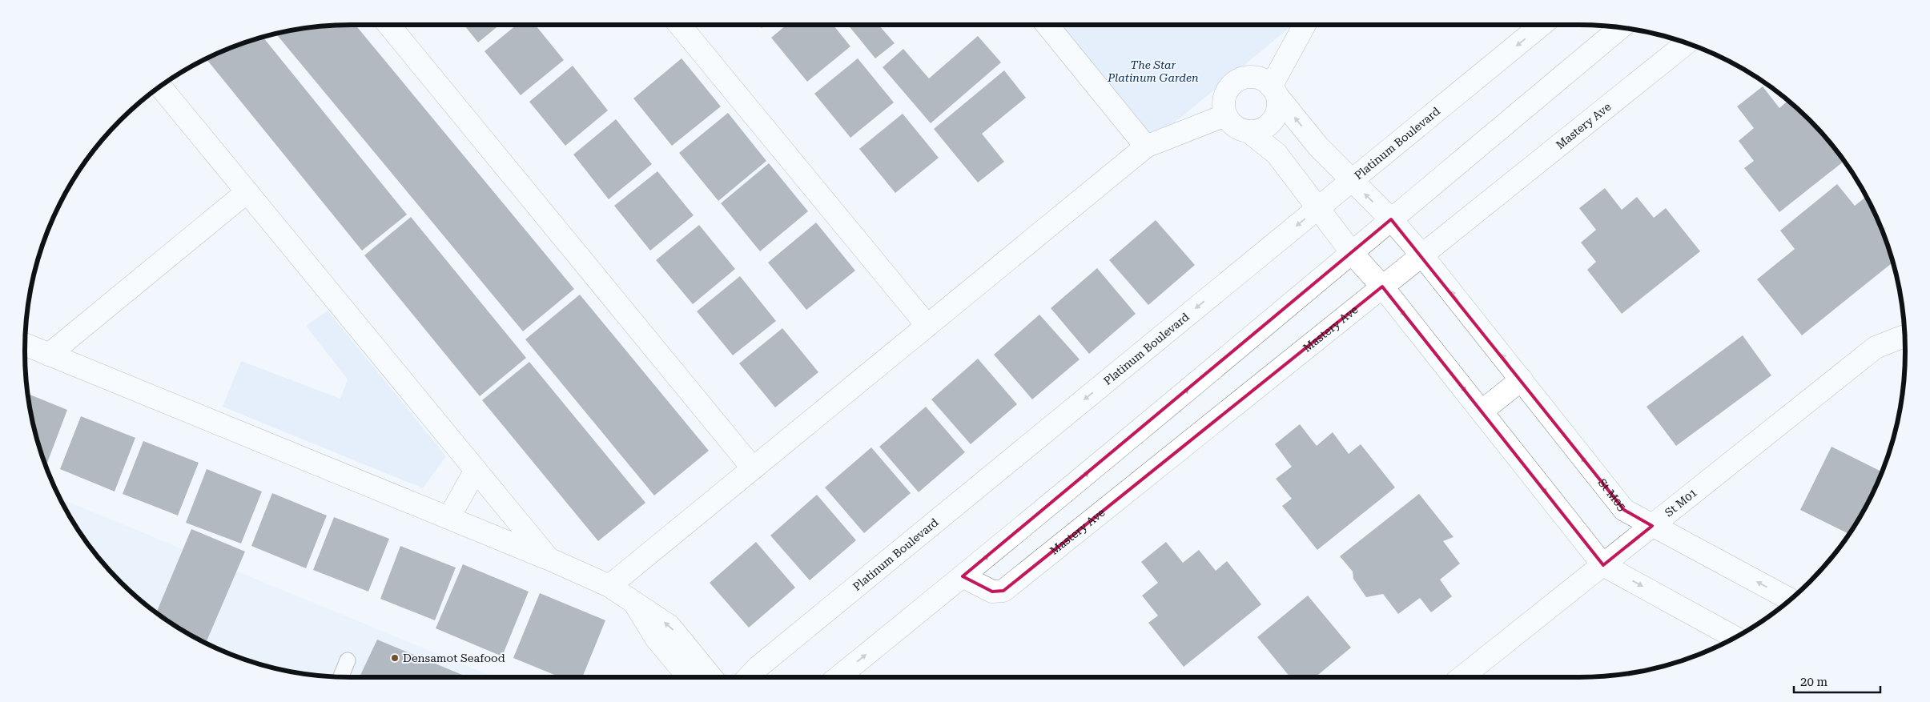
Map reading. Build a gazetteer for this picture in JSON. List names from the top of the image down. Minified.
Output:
{"streets":{"street":["Mastery Ave","Platinum Boulevard","St M05","St M01"]},"crossings":[["Mastery Ave","St M05"],["Platinum Boulevard","St M05"],["St M05","St M01"]],"parks":["The Star Platinum Garden"],"places":["Densamot Seafood"],"scale_bar":"20 m"}
